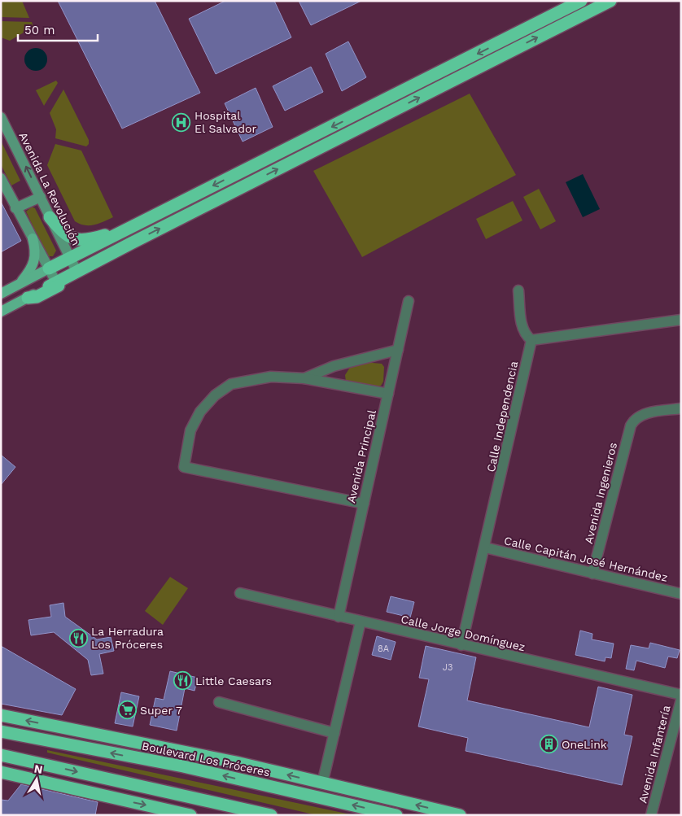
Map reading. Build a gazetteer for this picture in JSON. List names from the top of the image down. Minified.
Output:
{"streets":{"highway":["Boulevard Los Próceres"],"main road":["Avenida La Revolución"],"street":["Calle Independencia","Avenida Principal","Avenida Ingenieros","Calle Capitán José Hernández","Calle Jorge Domínguez","Avenida Infantería"]},"crossings":[["Calle Independencia","Calle Capitán José Hernández"],["Calle Independencia","Calle Jorge Domínguez"],["Avenida Principal","Calle Jorge Domínguez"],["Avenida Ingenieros","Calle Capitán José Hernández"]],"places":{"hospital":["Hospital El Salvador"],"restaurant":["La Herradura Los Próceres","Little Caesars"],"supermarket":["Super 7"],"building":["OneLink"]},"house_numbers":["8A","J3"],"scale_bar":"50 m","north":"top"}
